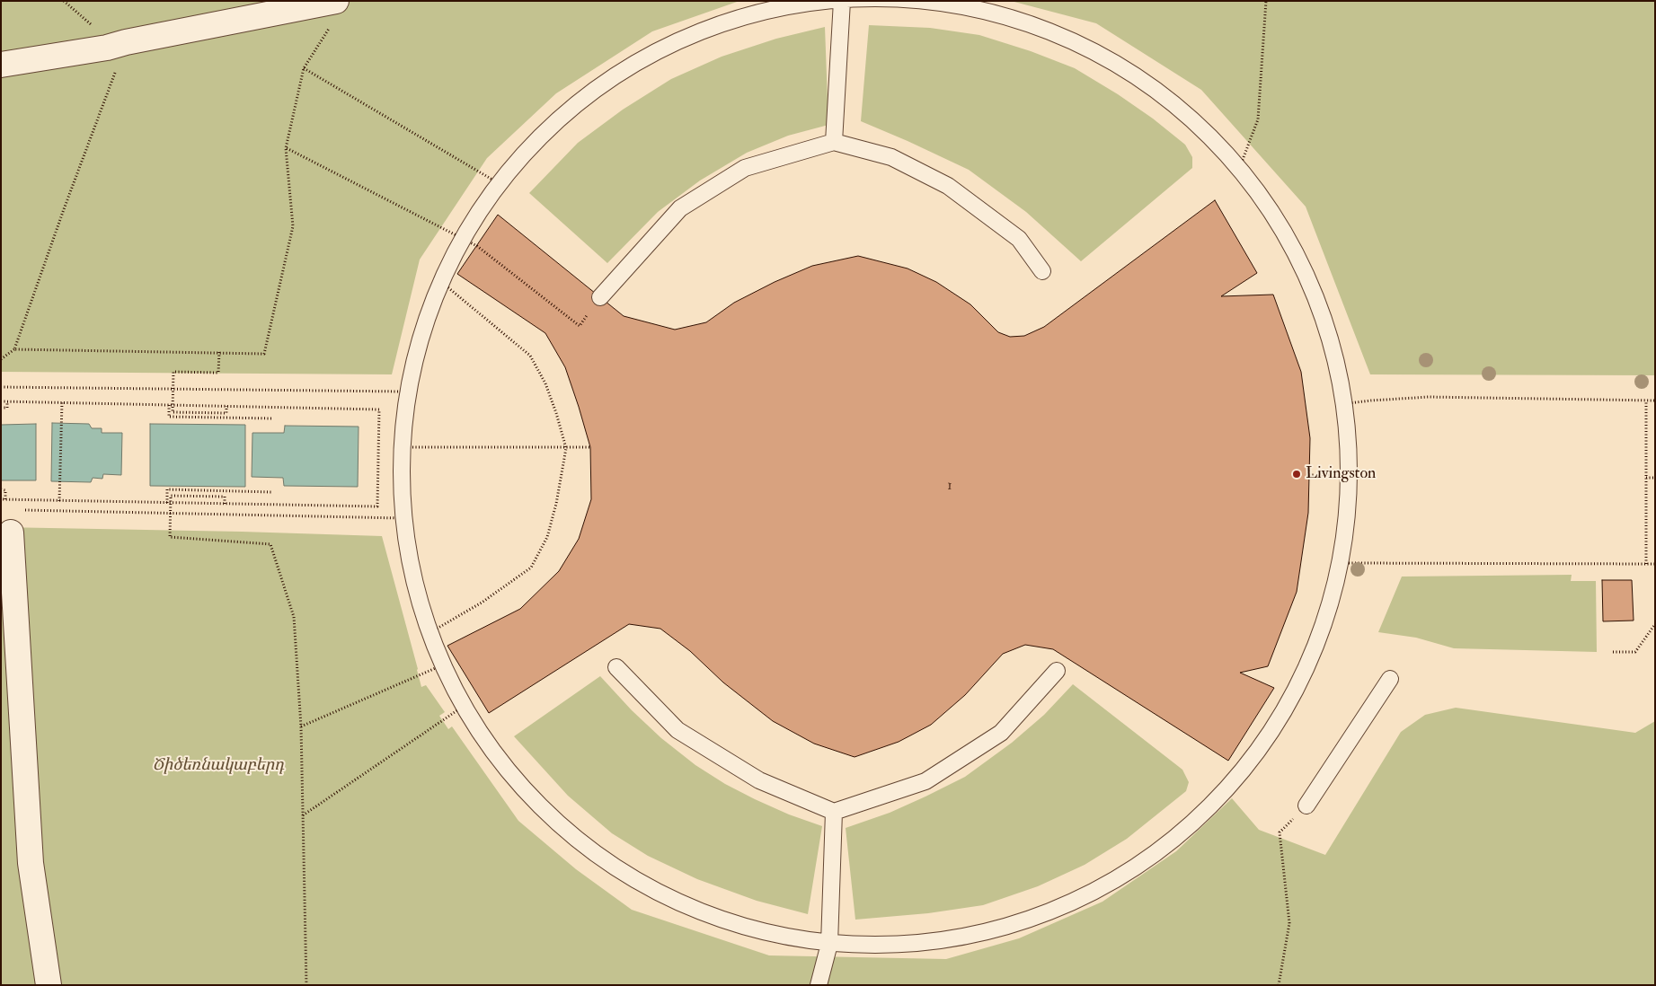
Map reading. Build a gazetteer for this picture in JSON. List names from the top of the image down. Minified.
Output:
{"parks":["Ծիծեռնակաբերդ"],"places":["Livingston"],"house_numbers":["1"]}
